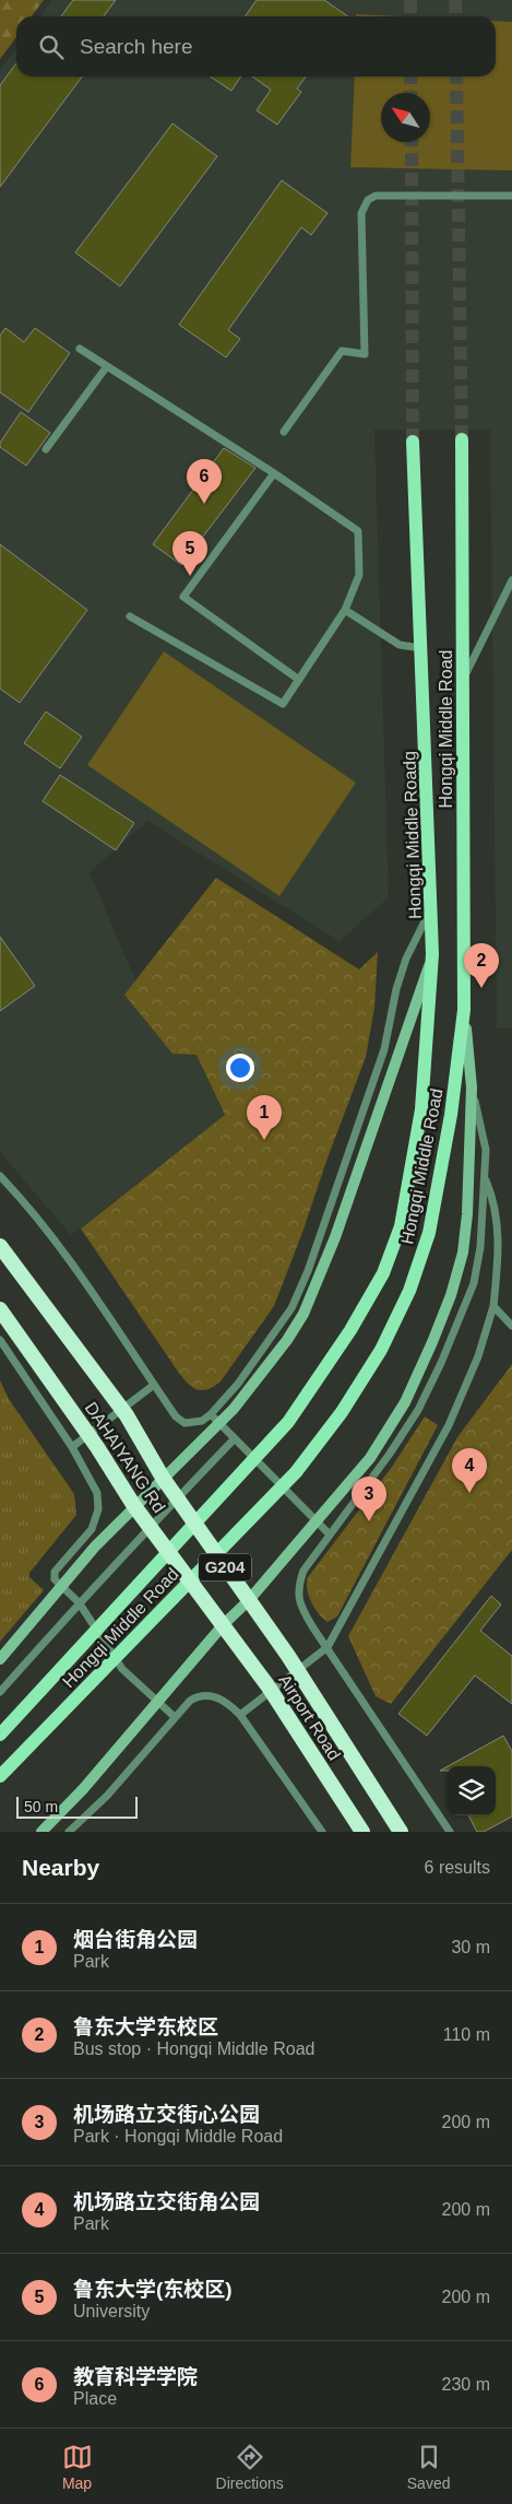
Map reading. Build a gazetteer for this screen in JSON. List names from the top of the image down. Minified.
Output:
{"streets":{"highway":["DAHAIYANG Rd","G204","Airport Road"],"main road":["Hongqi Middle Road","Hongqi Middle Roadg"]},"crossings":[["Hongqi Middle Road","Hongqi Middle Roadg"],["DAHAIYANG Rd","Airport Road"]],"scale_bar":"50 m","north":"top left","page":{"search":"Search here","pins":["6","5","2","1","4","3"],"scale":"50 m","heading":["Nearby","6 results"],"list":[{"mark":"1","name":"烟台街角公园","note":"Park","value":"30 m"},{"mark":"2","name":"鲁东大学东校区","note":"Bus stop · Hongqi Middle Road","value":"110 m"},{"mark":"3","name":"机场路立交街心公园","note":"Park · Hongqi Middle Road","value":"200 m"},{"mark":"4","name":"机场路立交街角公园","note":"Park","value":"200 m"},{"mark":"5","name":"鲁东大学(东校区)","note":"University","value":"200 m"},{"mark":"6","name":"教育科学学院","note":"Place","value":"230 m"}],"nav":["Map","Directions","Saved"]}}
